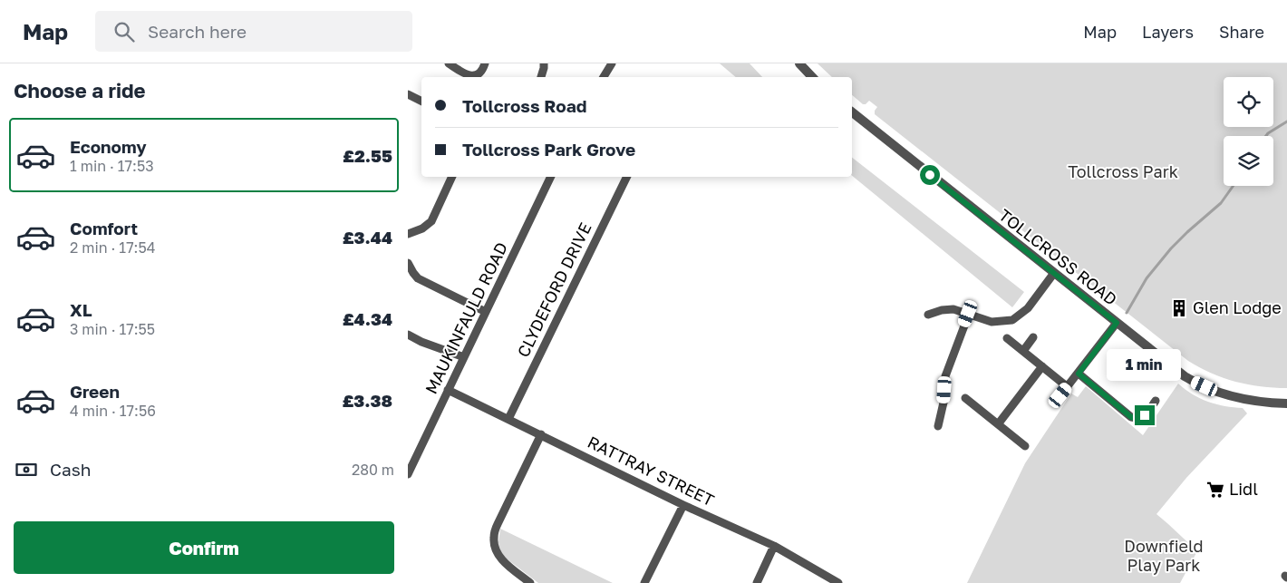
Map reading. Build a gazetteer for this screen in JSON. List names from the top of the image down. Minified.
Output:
{"streets":{"street":["TOLLCROSS ROAD","CLYDEFORD DRIVE","MAUKINFAULD ROAD","RATTRAY STREET"]},"crossings":[["CLYDEFORD DRIVE","RATTRAY STREET"],["MAUKINFAULD ROAD","RATTRAY STREET"]],"parks":["Tollcross Park","Downfield Play Park"],"places":{"building":["Glen Lodge"],"supermarket":["Lidl"]},"page":{"header":"Map","search":"Search here","nav":["Map","Layers","Share"],"heading":"Choose a ride","banner":["Tollcross Road","Tollcross Park Grove"],"list":[{"name":"Economy","note":"1 min · 17:53","value":"£2.55"},{"name":"Comfort","note":"2 min · 17:54","value":"£3.44"},{"name":"XL","note":"3 min · 17:55","value":"£4.34"},{"name":"Green","note":"4 min · 17:56","value":"£3.38"}],"bubble":"1 min","pay":["Cash","280 m"],"buttons":"Confirm"}}
